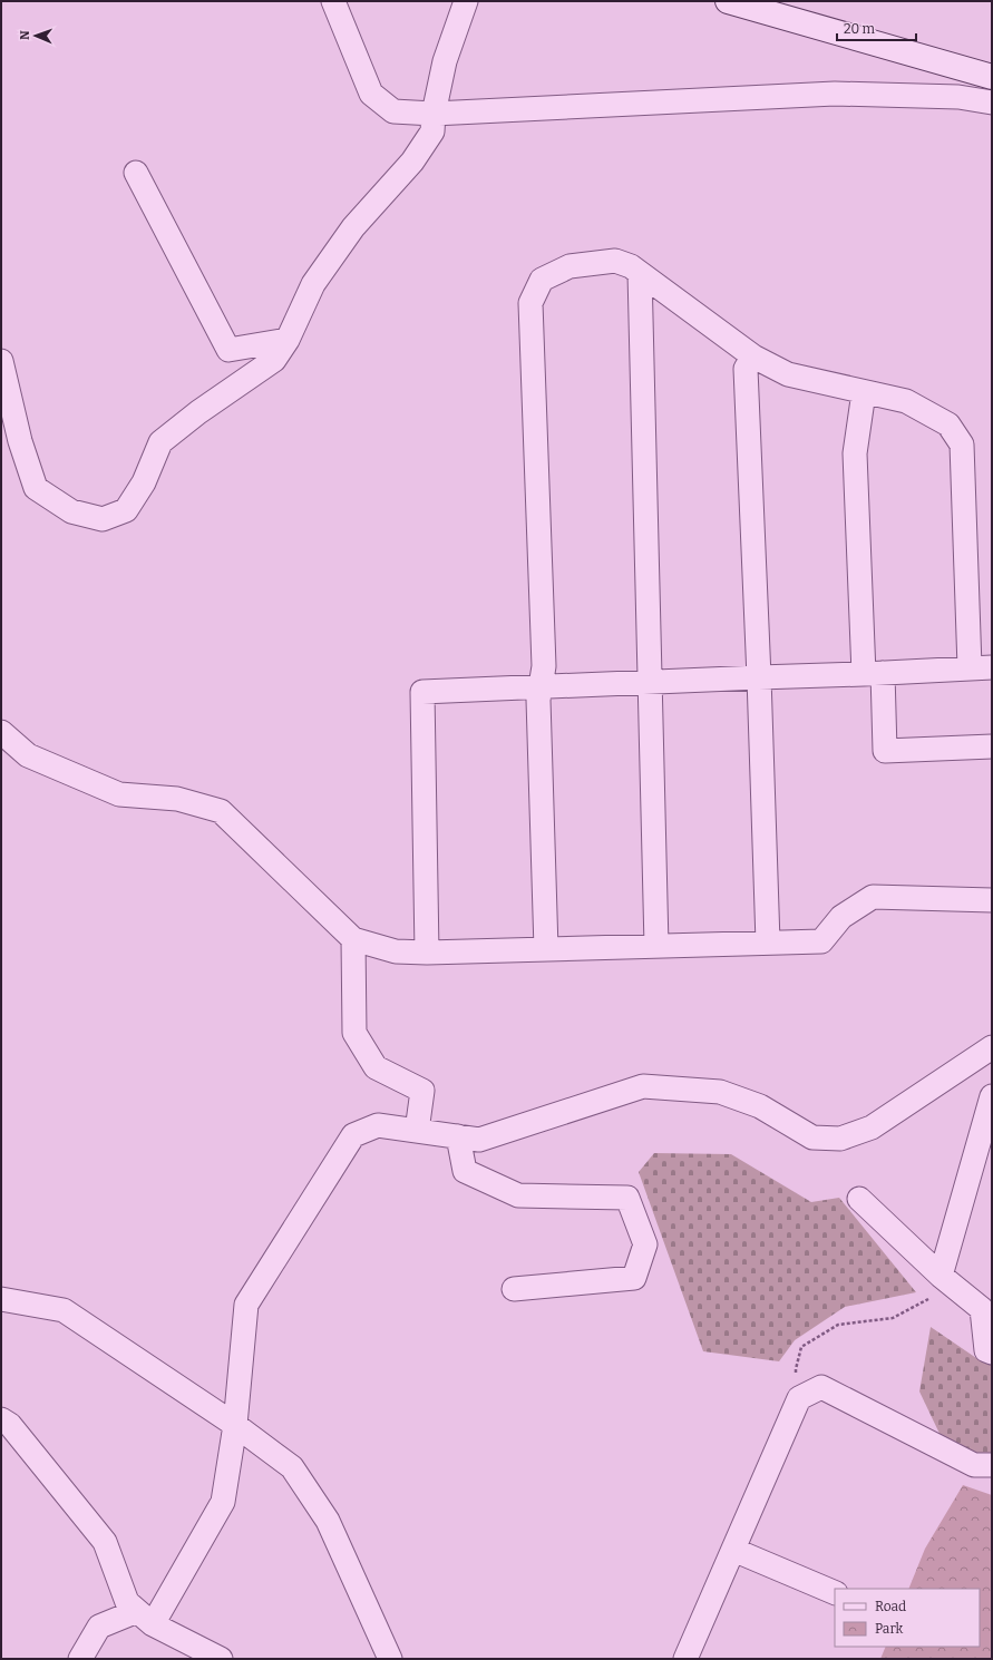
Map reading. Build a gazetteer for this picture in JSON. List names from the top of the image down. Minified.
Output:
{"legend":["Road","Park"],"scale_bar":"20 m","north":"left"}
